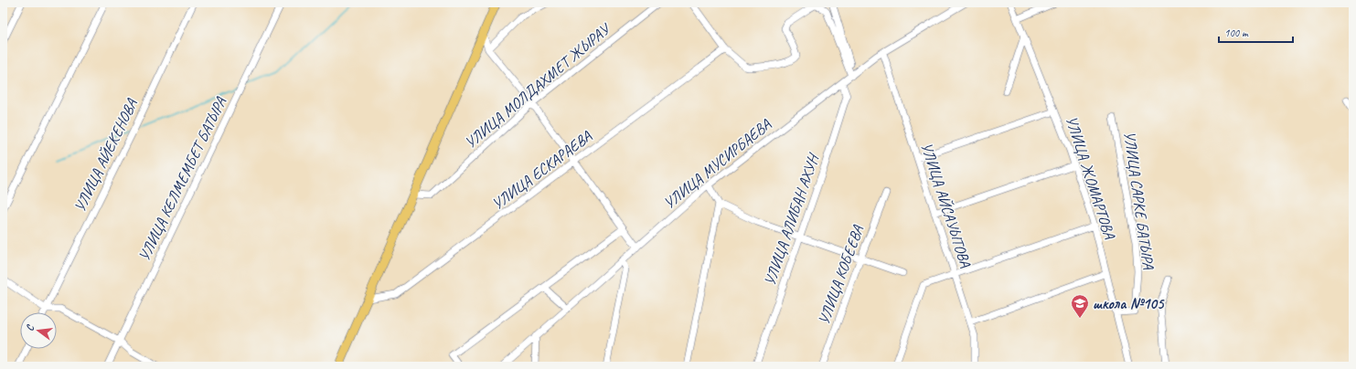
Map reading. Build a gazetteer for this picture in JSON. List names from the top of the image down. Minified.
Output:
{"streets":{"street":["УЛИЦА МОЛДАХМЕТ ЖЫРАУ","УЛИЦА АЙЕКЕНОВА","УЛИЦА МУСИРБАЕВА","УЛИЦА ЕСКАРАЕВА","УЛИЦА ЖОМАРТОВА","УЛИЦА КЕЛМЕМБЕТ БАТЫРА","УЛИЦА САРКЕ БАТЫРА","УЛИЦА АЙСАУЫТОВА","УЛИЦА АЛИБАН АХУН","УЛИЦА КОБЕЕВА"]},"crossings":[["УЛИЦА МУСИРБАЕВА","УЛИЦА АЙСАУЫТОВА"],["УЛИЦА МУСИРБАЕВА","УЛИЦА АЛИБАН АХУН"],["УЛИЦА ЖОМАРТОВА","УЛИЦА САРКЕ БАТЫРА"]],"places":{"school or university":["школа №105"]},"scale_bar":"100 m","north":"left"}
